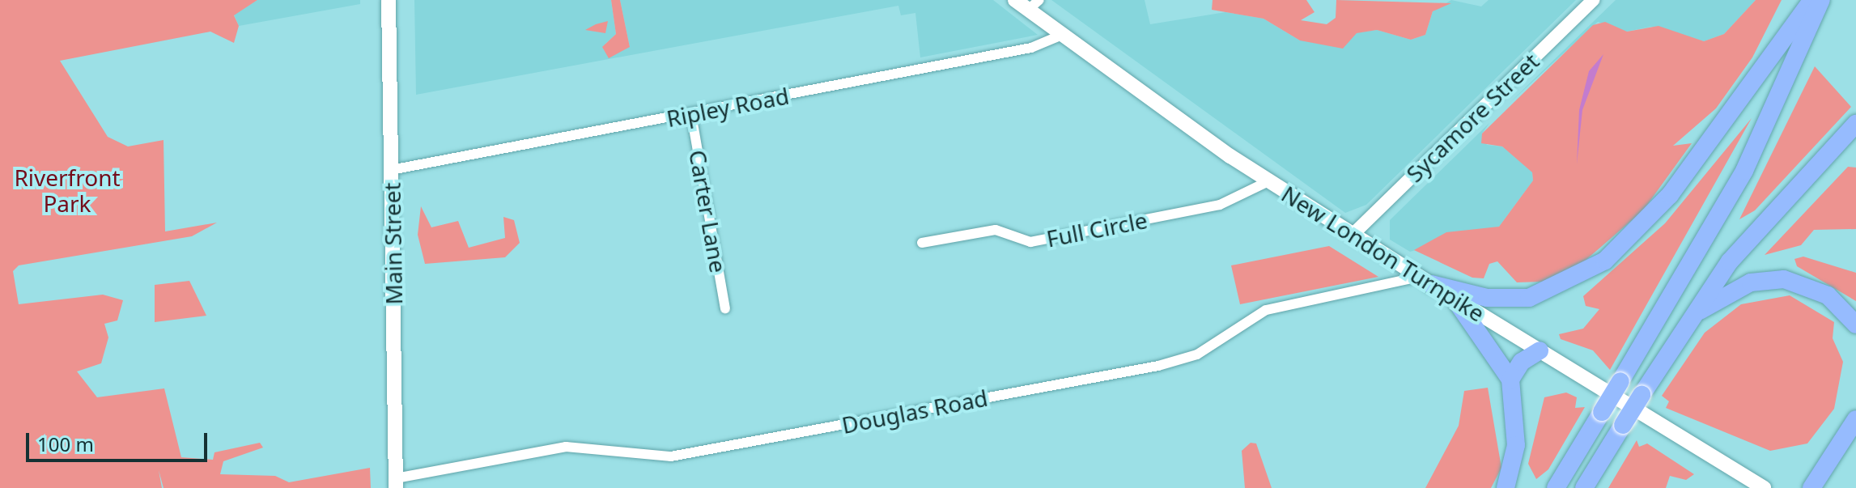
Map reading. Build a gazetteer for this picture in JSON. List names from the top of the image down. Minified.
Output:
{"streets":{"main road":["Main Street","New London Turnpike"],"street":["Ripley Road","Sycamore Street","Carter Lane","Full Circle","Douglas Road"]},"crossings":[["Ripley Road","Carter Lane"],["Ripley Road","Main Street"],["Ripley Road","New London Turnpike"],["Sycamore Street","New London Turnpike"],["Full Circle","New London Turnpike"],["Main Street","Douglas Road"],["New London Turnpike","Douglas Road"]],"parks":["Riverfront Park"],"scale_bar":"100 m"}
